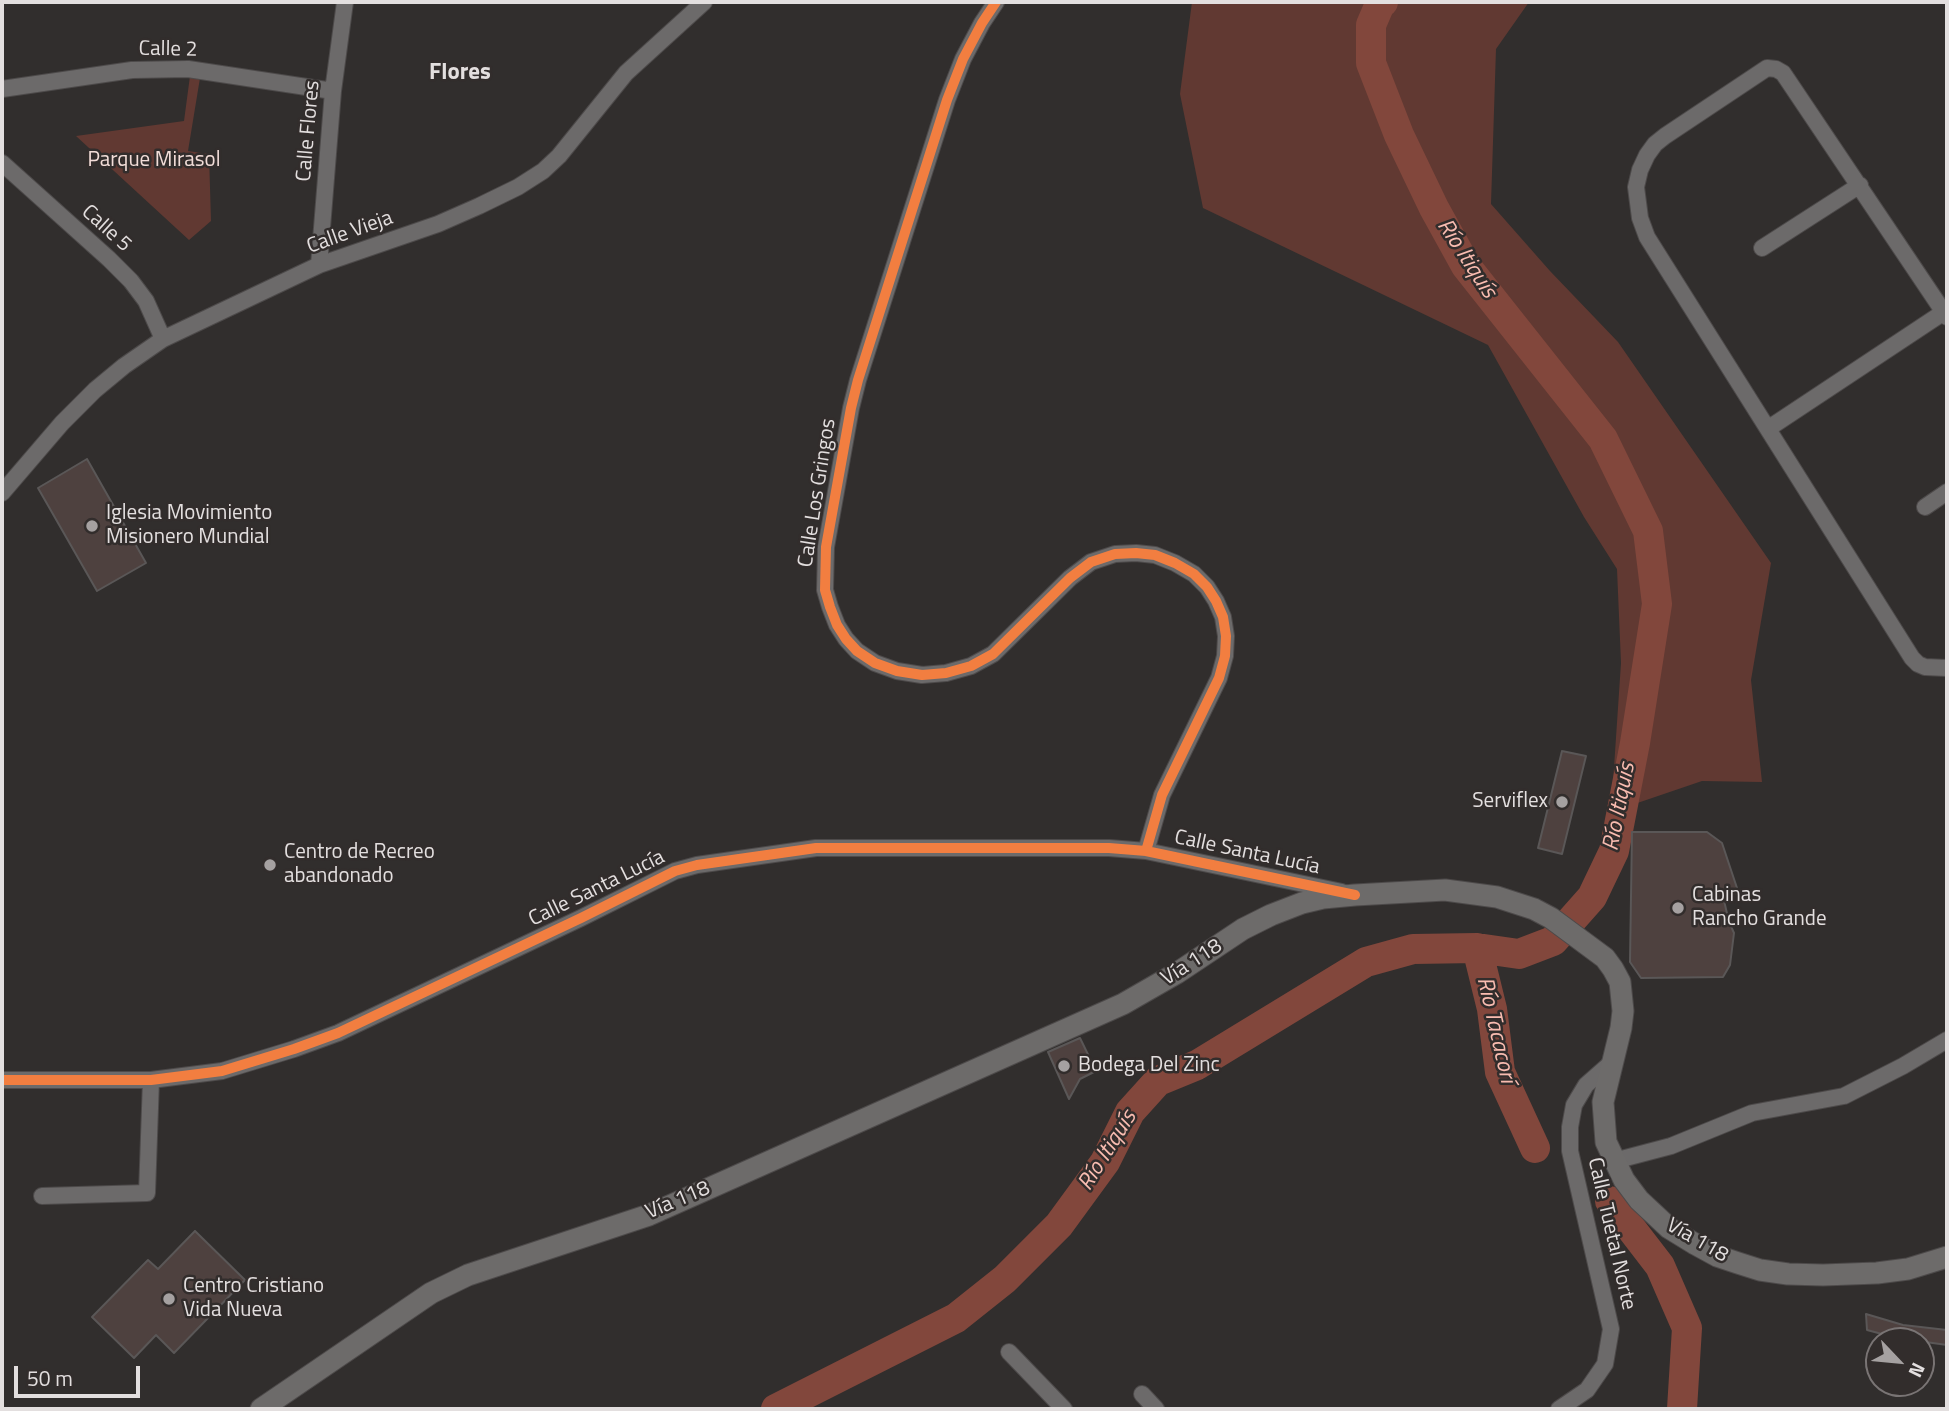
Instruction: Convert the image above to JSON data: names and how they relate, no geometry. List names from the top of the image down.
{
  "streets": {
    "main road": ["Vía 118"],
    "street": [
      "Calle 2",
      "Calle Flores",
      "Calle 5",
      "Calle Vieja",
      "Calle Los Gringos",
      "Calle Santa Lucía",
      "Calle Tuetal Norte"
    ]
  },
  "crossings": [
    ["Calle 2", "Calle Flores"],
    ["Calle Flores", "Calle Vieja"],
    ["Calle 5", "Calle Vieja"],
    ["Calle Los Gringos", "Calle Santa Lucía"],
    ["Calle Santa Lucía", "Vía 118"],
    ["Vía 118", "Calle Tuetal Norte"]
  ],
  "districts": ["Flores"],
  "water": ["Río Itiquís", "Río Tacacorí"],
  "parks": ["Parque Mirasol"],
  "places": [
    "Iglesia Movimiento Misionero Mundial",
    "Serviflex",
    "Centro de Recreo abandonado",
    "Cabinas Rancho Grande",
    "Bodega Del Zinc",
    "Centro Cristiano Vida Nueva"
  ],
  "scale_bar": "50 m",
  "north": "bottom right"
}
